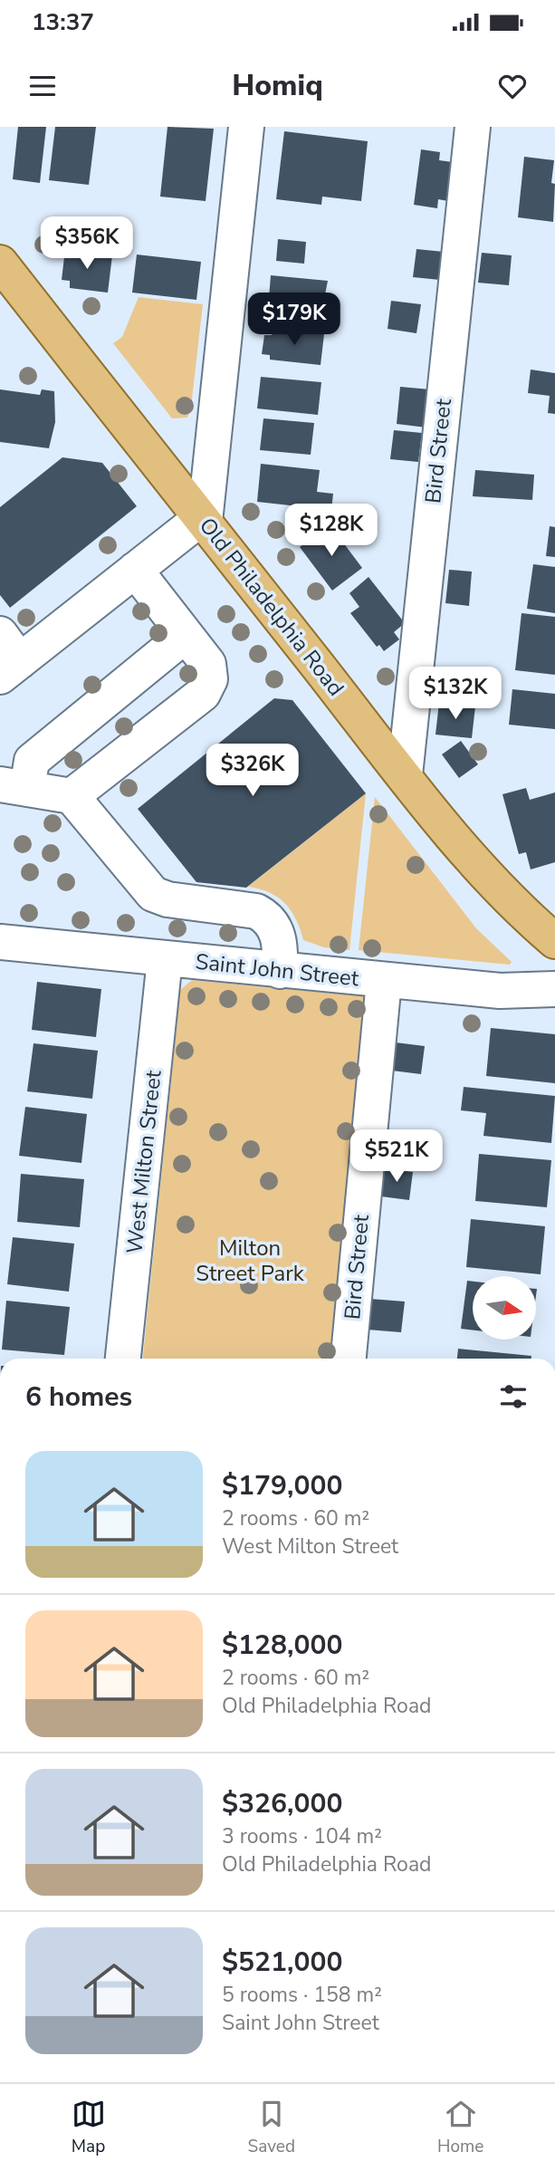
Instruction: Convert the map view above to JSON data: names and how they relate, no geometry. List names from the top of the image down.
{
  "streets": {
    "main road": ["Old Philadelphia Road"],
    "street": ["Bird Street", "Saint John Street", "West Milton Street"]
  },
  "crossings": [
    ["Bird Street", "Old Philadelphia Road"],
    ["Bird Street", "Saint John Street"],
    ["Saint John Street", "West Milton Street"]
  ],
  "parks": ["Milton Street Park"],
  "north": "right",
  "page": {
    "status": "13:37",
    "header": "Homiq",
    "price": [
      "$356K",
      "$179K",
      "$128K",
      "$132K",
      "$326K",
      "$521K"
    ],
    "heading": "6 homes",
    "list": [
      {
        "name": "$179,000",
        "note": "2 rooms · 60 m² · West Milton Street"
      },
      {
        "name": "$128,000",
        "note": "2 rooms · 60 m² · Old Philadelphia Road"
      },
      {
        "name": "$326,000",
        "note": "3 rooms · 104 m² · Old Philadelphia Road"
      },
      {
        "name": "$521,000",
        "note": "5 rooms · 158 m² · Saint John Street"
      }
    ],
    "tabs": ["Map", "Saved", "Home"]
  }
}
